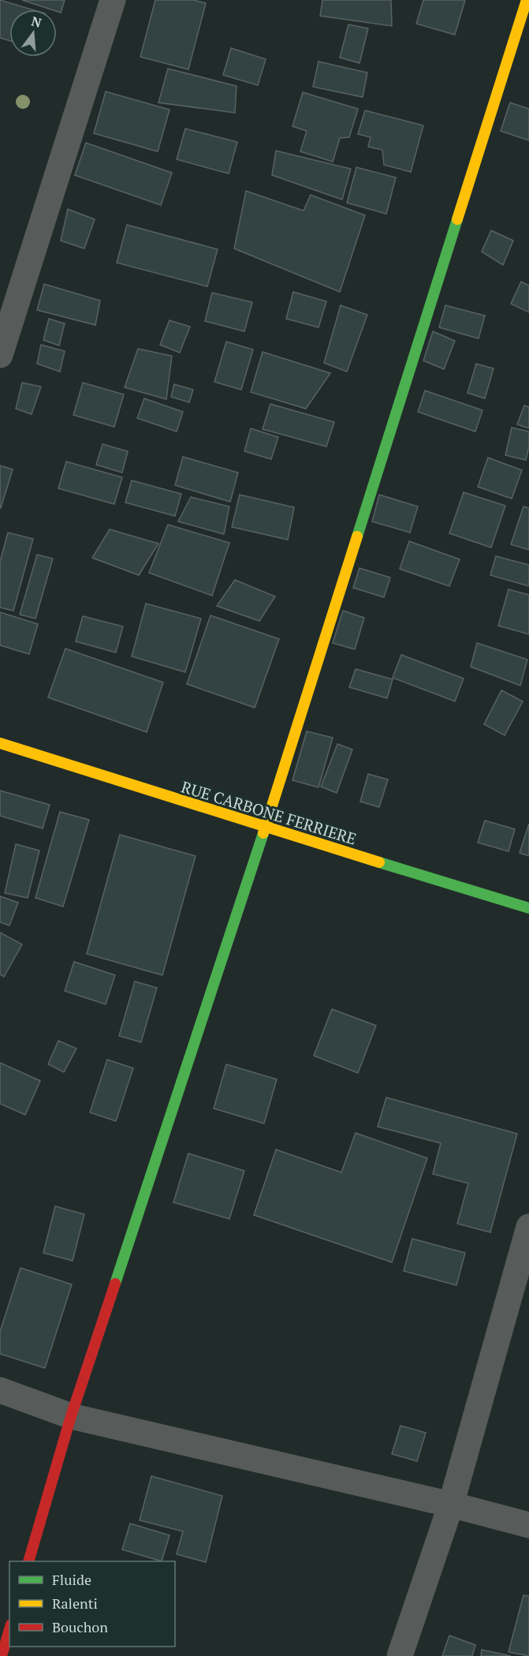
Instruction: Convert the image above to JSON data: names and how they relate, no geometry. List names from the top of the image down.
{
  "streets": {
    "street": ["RUE CARBONE FERRIERE"]
  },
  "legend": ["Fluide", "Ralenti", "Bouchon"],
  "north": "top"
}
